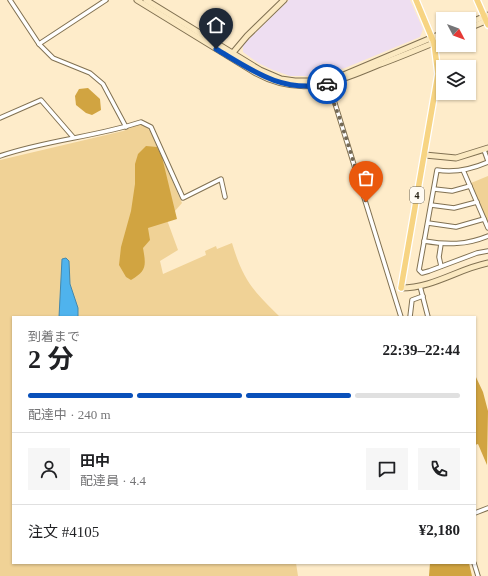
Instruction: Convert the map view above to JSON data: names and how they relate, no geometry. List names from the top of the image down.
{
  "streets": {
    "main road": ["4"]
  },
  "north": "bottom right",
  "page": {
    "heading": ["2 分", "到着まで", "22:39–22:44"],
    "panel": [
      "田中",
      "配達員 · 4.4",
      "注文 #4105",
      "¥2,180"
    ],
    "bar": "配達中 · 240 m"
  }
}
